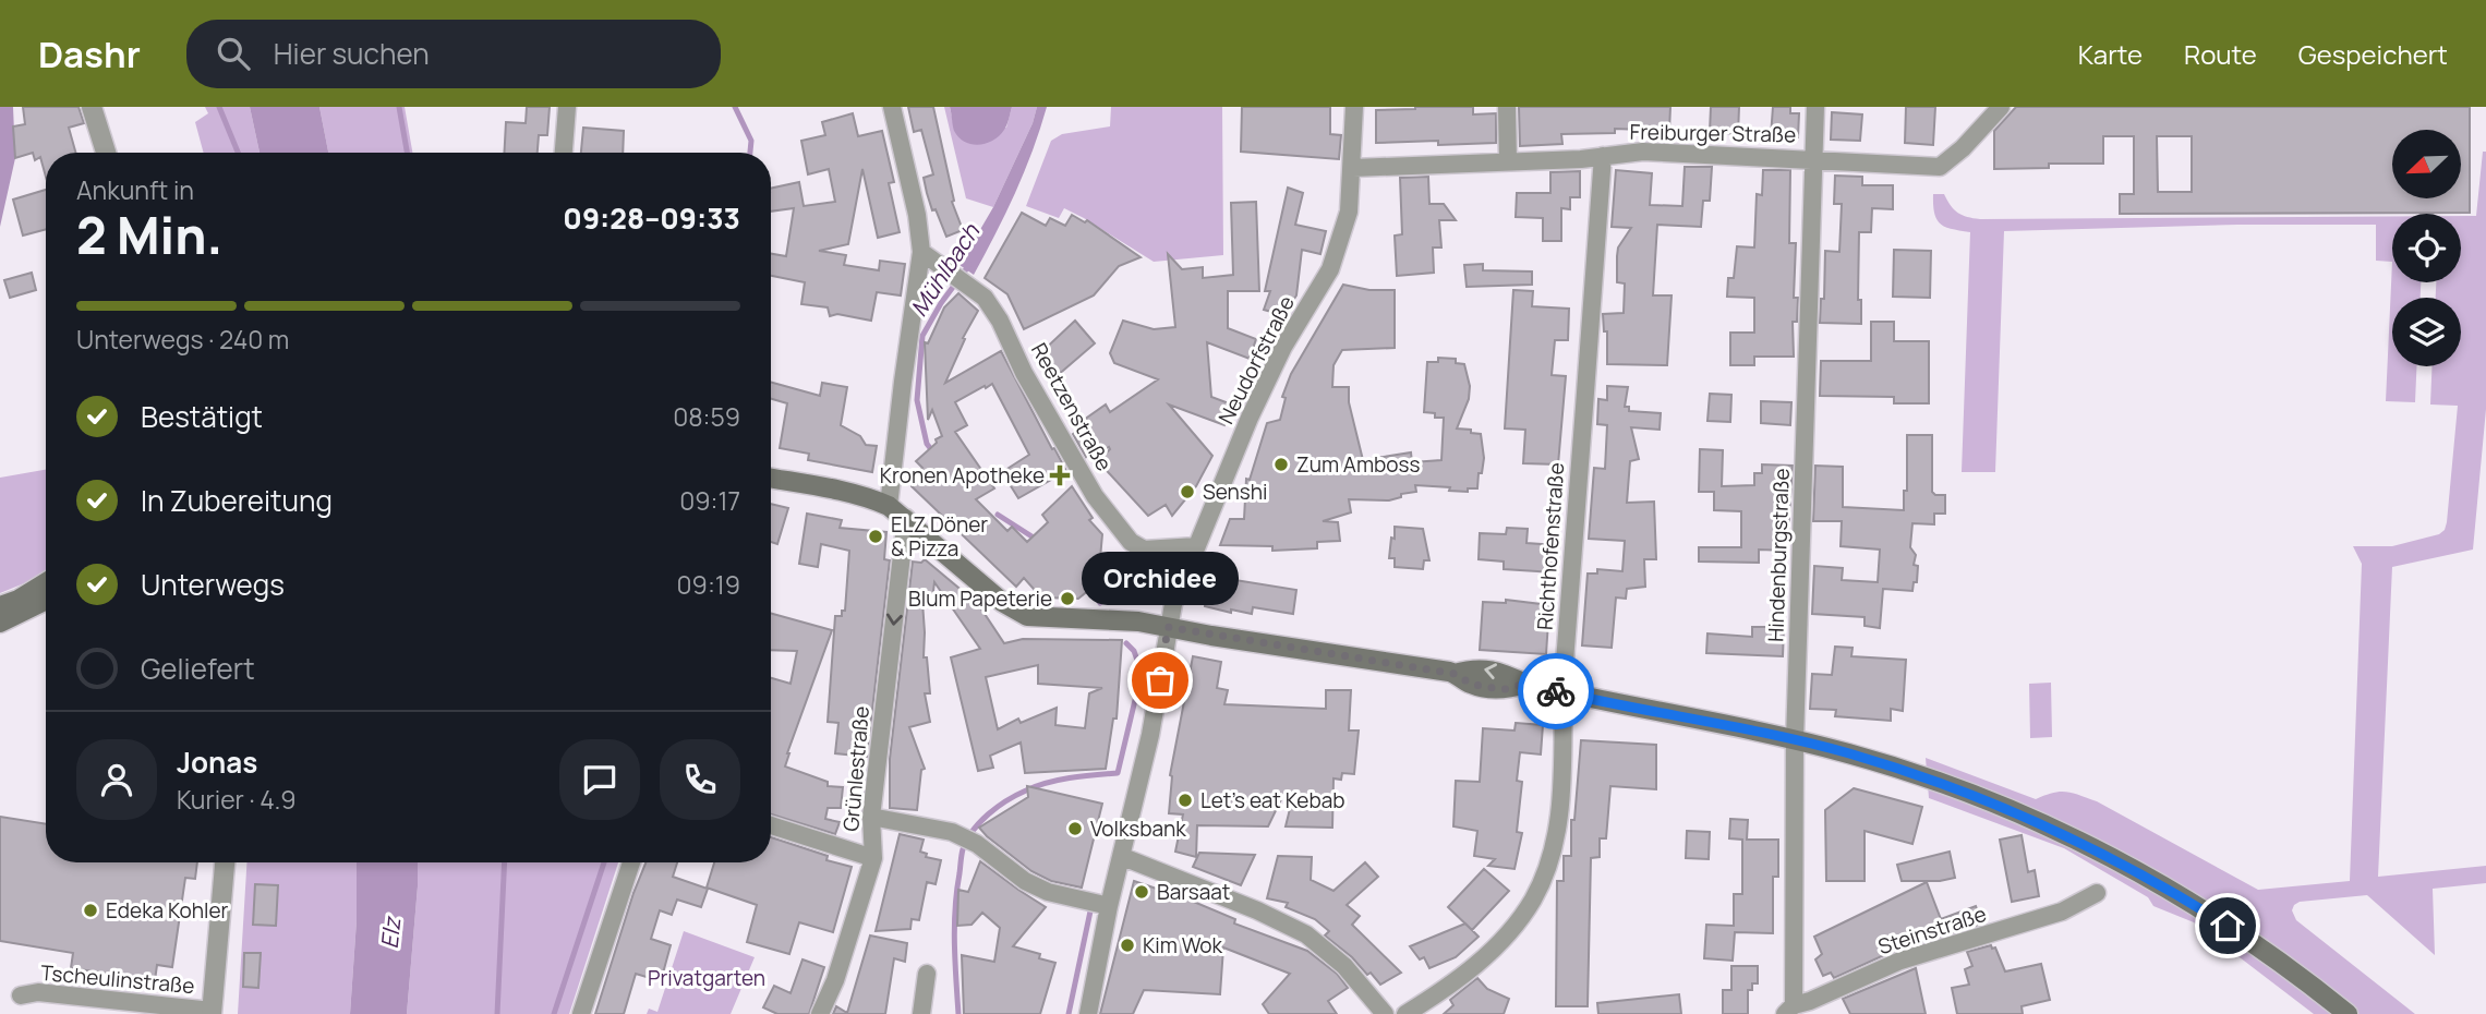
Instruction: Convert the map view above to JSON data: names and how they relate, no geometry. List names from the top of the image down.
{
  "streets": {
    "street": [
      "Freiburger Straße",
      "Neudorfstraße",
      "Reetzenstraße",
      "Richthofenstraße",
      "Hindenburgstraße",
      "Grünlestraße",
      "Steinstraße",
      "Tscheulinstraße"
    ]
  },
  "crossings": [
    ["Freiburger Straße", "Neudorfstraße"],
    ["Freiburger Straße", "Richthofenstraße"],
    ["Freiburger Straße", "Hindenburgstraße"],
    ["Neudorfstraße", "Reetzenstraße"],
    ["Hindenburgstraße", "Steinstraße"]
  ],
  "one_way": ["Grünlestraße"],
  "water": ["Mühlbach", "Elz"],
  "parks": ["Privatgarten"],
  "places": {
    "other": [
      "Zum Amboss",
      "Senshi",
      "ELZ Döner & Pizza",
      "Blum Papeterie",
      "Orchidee",
      "Let's eat Kebab",
      "Volksbank",
      "Barsaat",
      "Edeka Kohler",
      "Kim Wok"
    ],
    "health": ["Kronen Apotheke"]
  },
  "north": "bottom left",
  "page": {
    "header": "Dashr",
    "search": "Hier suchen",
    "nav": ["Karte", "Route", "Gespeichert"],
    "heading": ["2 Min.", "Ankunft in", "09:28–09:33"],
    "panel": ["Jonas", "Kurier · 4.9"],
    "bar": "Unterwegs · 240 m",
    "list": [
      ["Bestätigt", "08:59"],
      ["In Zubereitung", "09:17"],
      ["Unterwegs", "09:19"],
      "Geliefert"
    ],
    "bubble": "Orchidee"
  }
}
